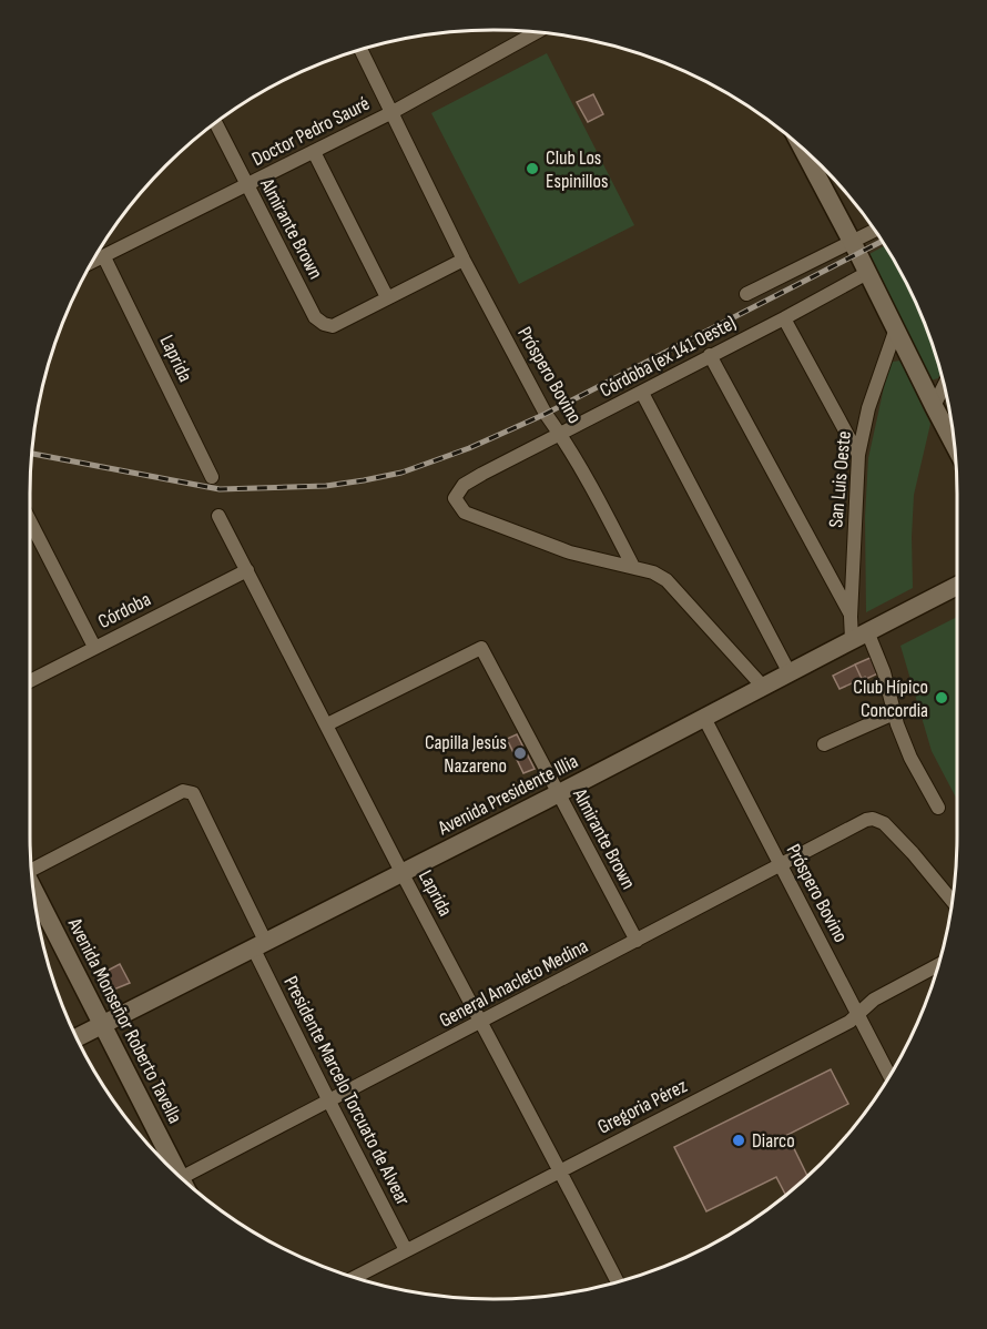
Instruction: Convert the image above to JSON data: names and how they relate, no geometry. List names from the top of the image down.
{
  "streets": {
    "main road": ["Avenida Presidente Illia", "Avenida Monseñor Roberto Tavella"],
    "street": [
      "Doctor Pedro Sauré",
      "Almirante Brown",
      "Córdoba (ex 141 Oeste)",
      "Laprida",
      "Próspero Bovino",
      "San Luis Oeste",
      "Córdoba",
      "General Anacleto Medina",
      "Presidente Marcelo Torcuato de Alvear",
      "Gregoria Pérez"
    ]
  },
  "crossings": [
    ["Doctor Pedro Sauré", "Almirante Brown"],
    ["Doctor Pedro Sauré", "Laprida"],
    ["Doctor Pedro Sauré", "Próspero Bovino"],
    ["Almirante Brown", "Laprida"],
    ["Almirante Brown", "Avenida Presidente Illia"],
    ["Almirante Brown", "General Anacleto Medina"],
    ["Córdoba (ex 141 Oeste)", "Próspero Bovino"],
    ["Laprida", "Córdoba"],
    ["Laprida", "Avenida Presidente Illia"],
    ["Laprida", "General Anacleto Medina"],
    ["Laprida", "Gregoria Pérez"],
    ["Próspero Bovino", "Avenida Presidente Illia"],
    ["Próspero Bovino", "General Anacleto Medina"],
    ["Próspero Bovino", "Gregoria Pérez"],
    ["San Luis Oeste", "Avenida Presidente Illia"],
    ["Avenida Presidente Illia", "Avenida Monseñor Roberto Tavella"],
    ["Avenida Presidente Illia", "Presidente Marcelo Torcuato de Alvear"],
    ["General Anacleto Medina", "Presidente Marcelo Torcuato de Alvear"],
    ["Presidente Marcelo Torcuato de Alvear", "Gregoria Pérez"]
  ],
  "places": [
    "Club Los Espinillos",
    "Club Hípico Concordia",
    "Capilla Jesús Nazareno",
    "Diarco"
  ]
}
